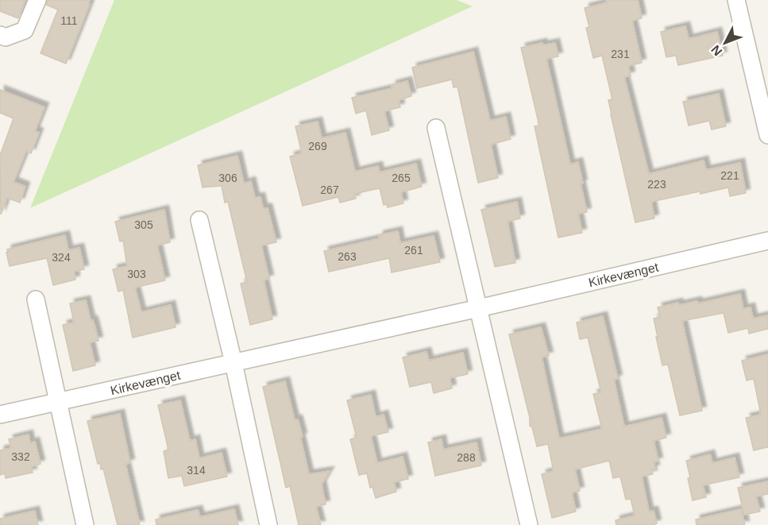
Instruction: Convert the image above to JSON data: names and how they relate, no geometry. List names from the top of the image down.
{
  "streets": {
    "street": ["Kirkevænget"]
  },
  "house_numbers": [
    "111",
    "231",
    "269",
    "221",
    "306",
    "265",
    "223",
    "267",
    "305",
    "261",
    "263",
    "324",
    "303",
    "332",
    "288",
    "314"
  ],
  "north": "bottom left"
}
